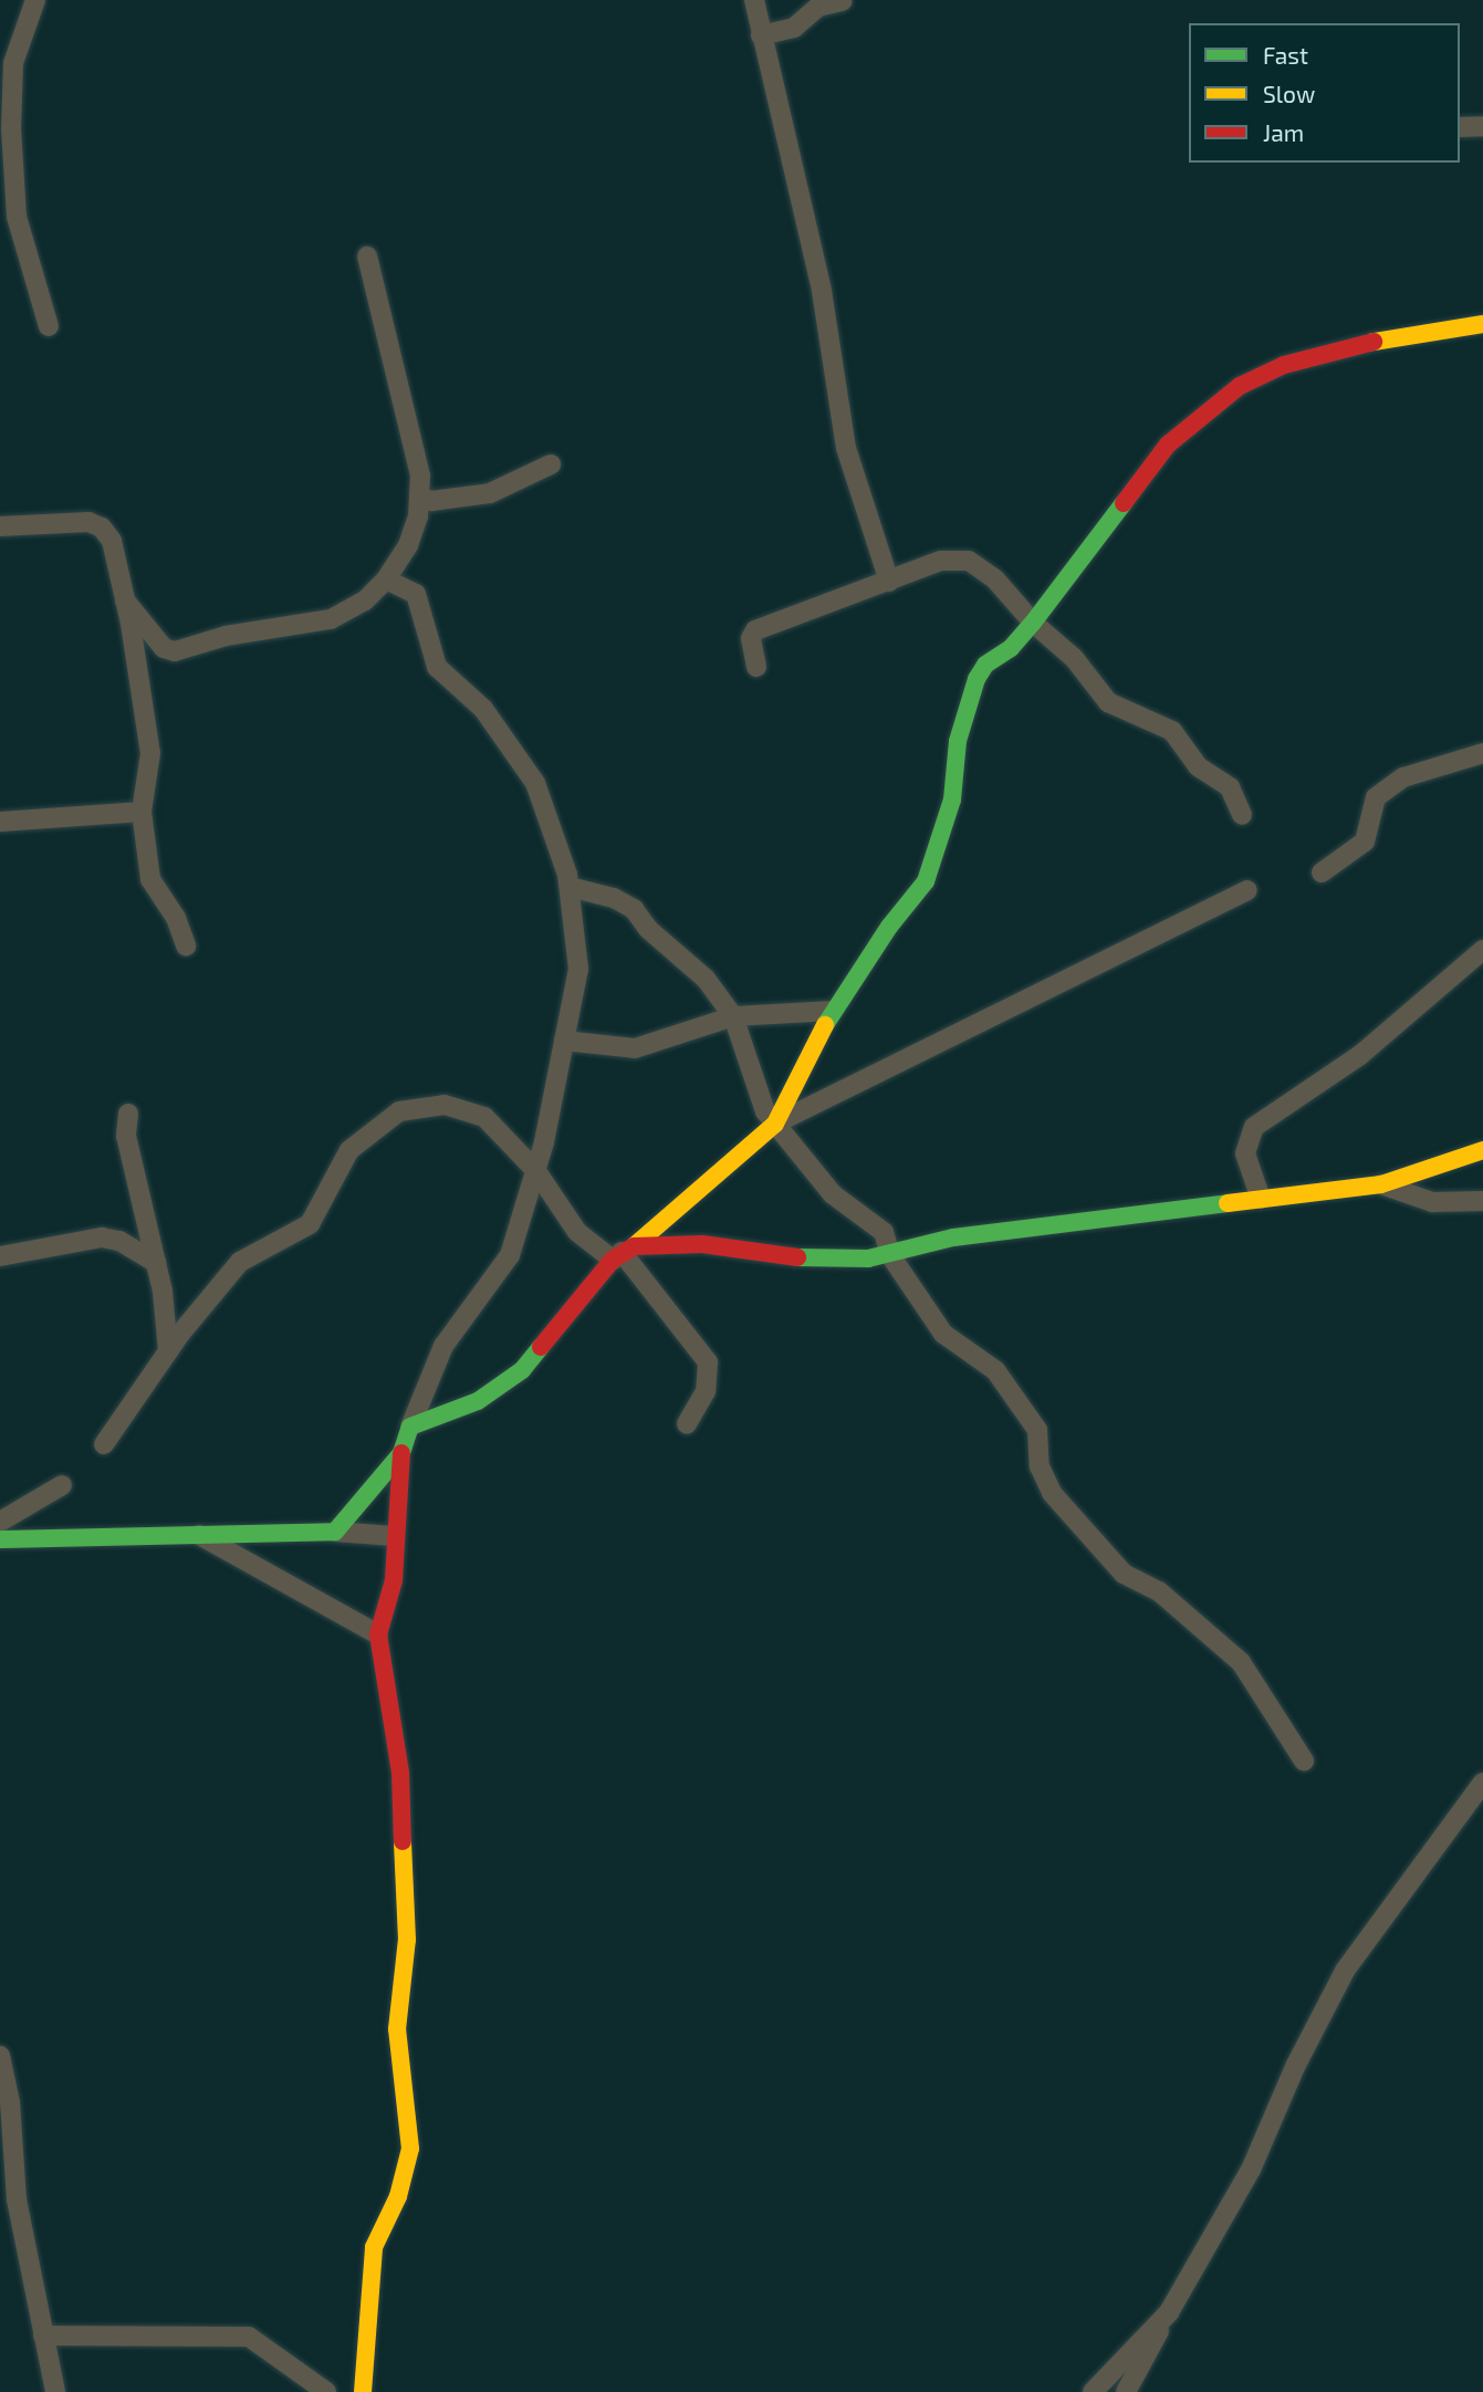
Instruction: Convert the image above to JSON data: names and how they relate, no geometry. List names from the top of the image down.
{
  "legend": ["Fast", "Slow", "Jam"]
}
